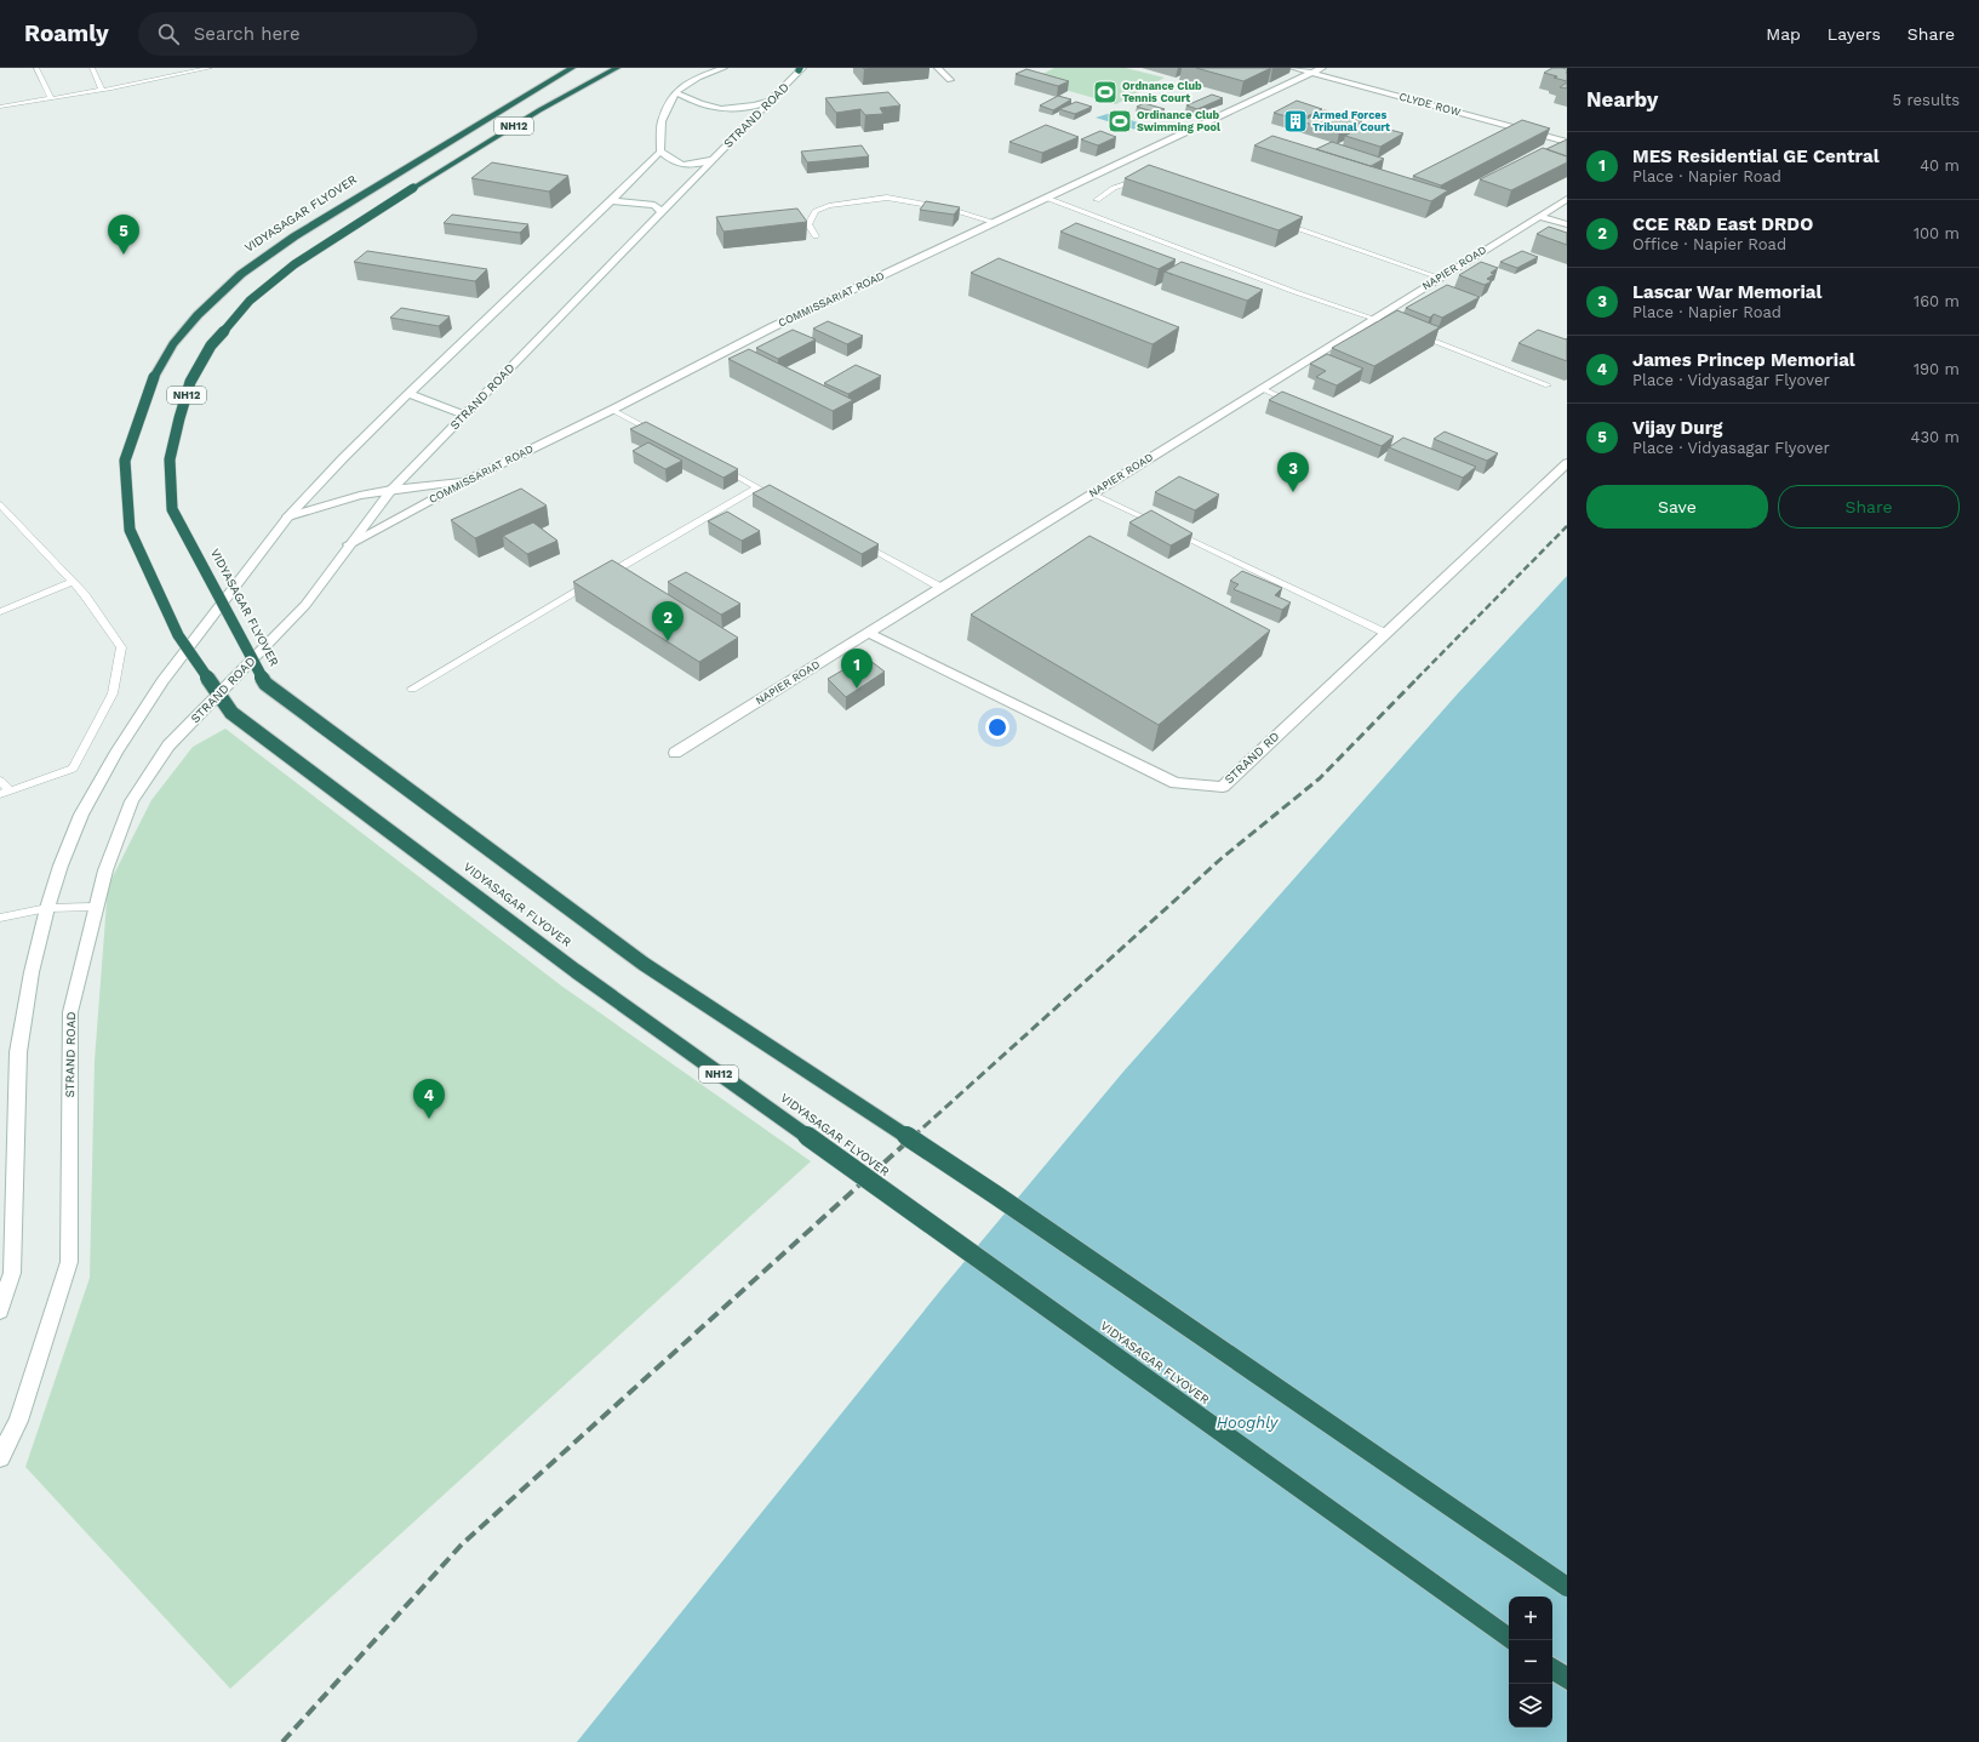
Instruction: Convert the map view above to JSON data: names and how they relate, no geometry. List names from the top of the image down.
{
  "streets": {
    "highway": ["NH12", "VIDYASAGAR FLYOVER"],
    "street": [
      "CLYDE ROW",
      "STRAND ROAD",
      "NAPIER ROAD",
      "COMMISSARIAT ROAD",
      "STRAND RD"
    ]
  },
  "crossings": [
    ["CLYDE ROW", "COMMISSARIAT ROAD"],
    ["STRAND ROAD", "COMMISSARIAT ROAD"],
    ["NAPIER ROAD", "STRAND RD"]
  ],
  "water": ["Hooghly"],
  "places": {
    "sports": ["Ordnance Club Tennis Court", "Ordinance Club Swimming Pool"],
    "building": ["Armed Forces Tribunal Court"]
  },
  "page": {
    "header": "Roamly",
    "search": "Search here",
    "nav": ["Map", "Layers", "Share"],
    "heading": ["Nearby", "5 results"],
    "list": [
      {
        "mark": "1",
        "name": "MES Residential GE Central",
        "note": "Place · Napier Road",
        "value": "40 m"
      },
      {
        "mark": "2",
        "name": "CCE R&D East DRDO",
        "note": "Office · Napier Road",
        "value": "100 m"
      },
      {
        "mark": "3",
        "name": "Lascar War Memorial",
        "note": "Place · Napier Road",
        "value": "160 m"
      },
      {
        "mark": "4",
        "name": "James Princep Memorial",
        "note": "Place · Vidyasagar Flyover",
        "value": "190 m"
      },
      {
        "mark": "5",
        "name": "Vijay Durg",
        "note": "Place · Vidyasagar Flyover",
        "value": "430 m"
      }
    ],
    "pins": [
      "5",
      "3",
      "2",
      "1",
      "4"
    ],
    "buttons": ["Save", "Share"],
    "map_buttons": ["+", "−"]
  }
}
